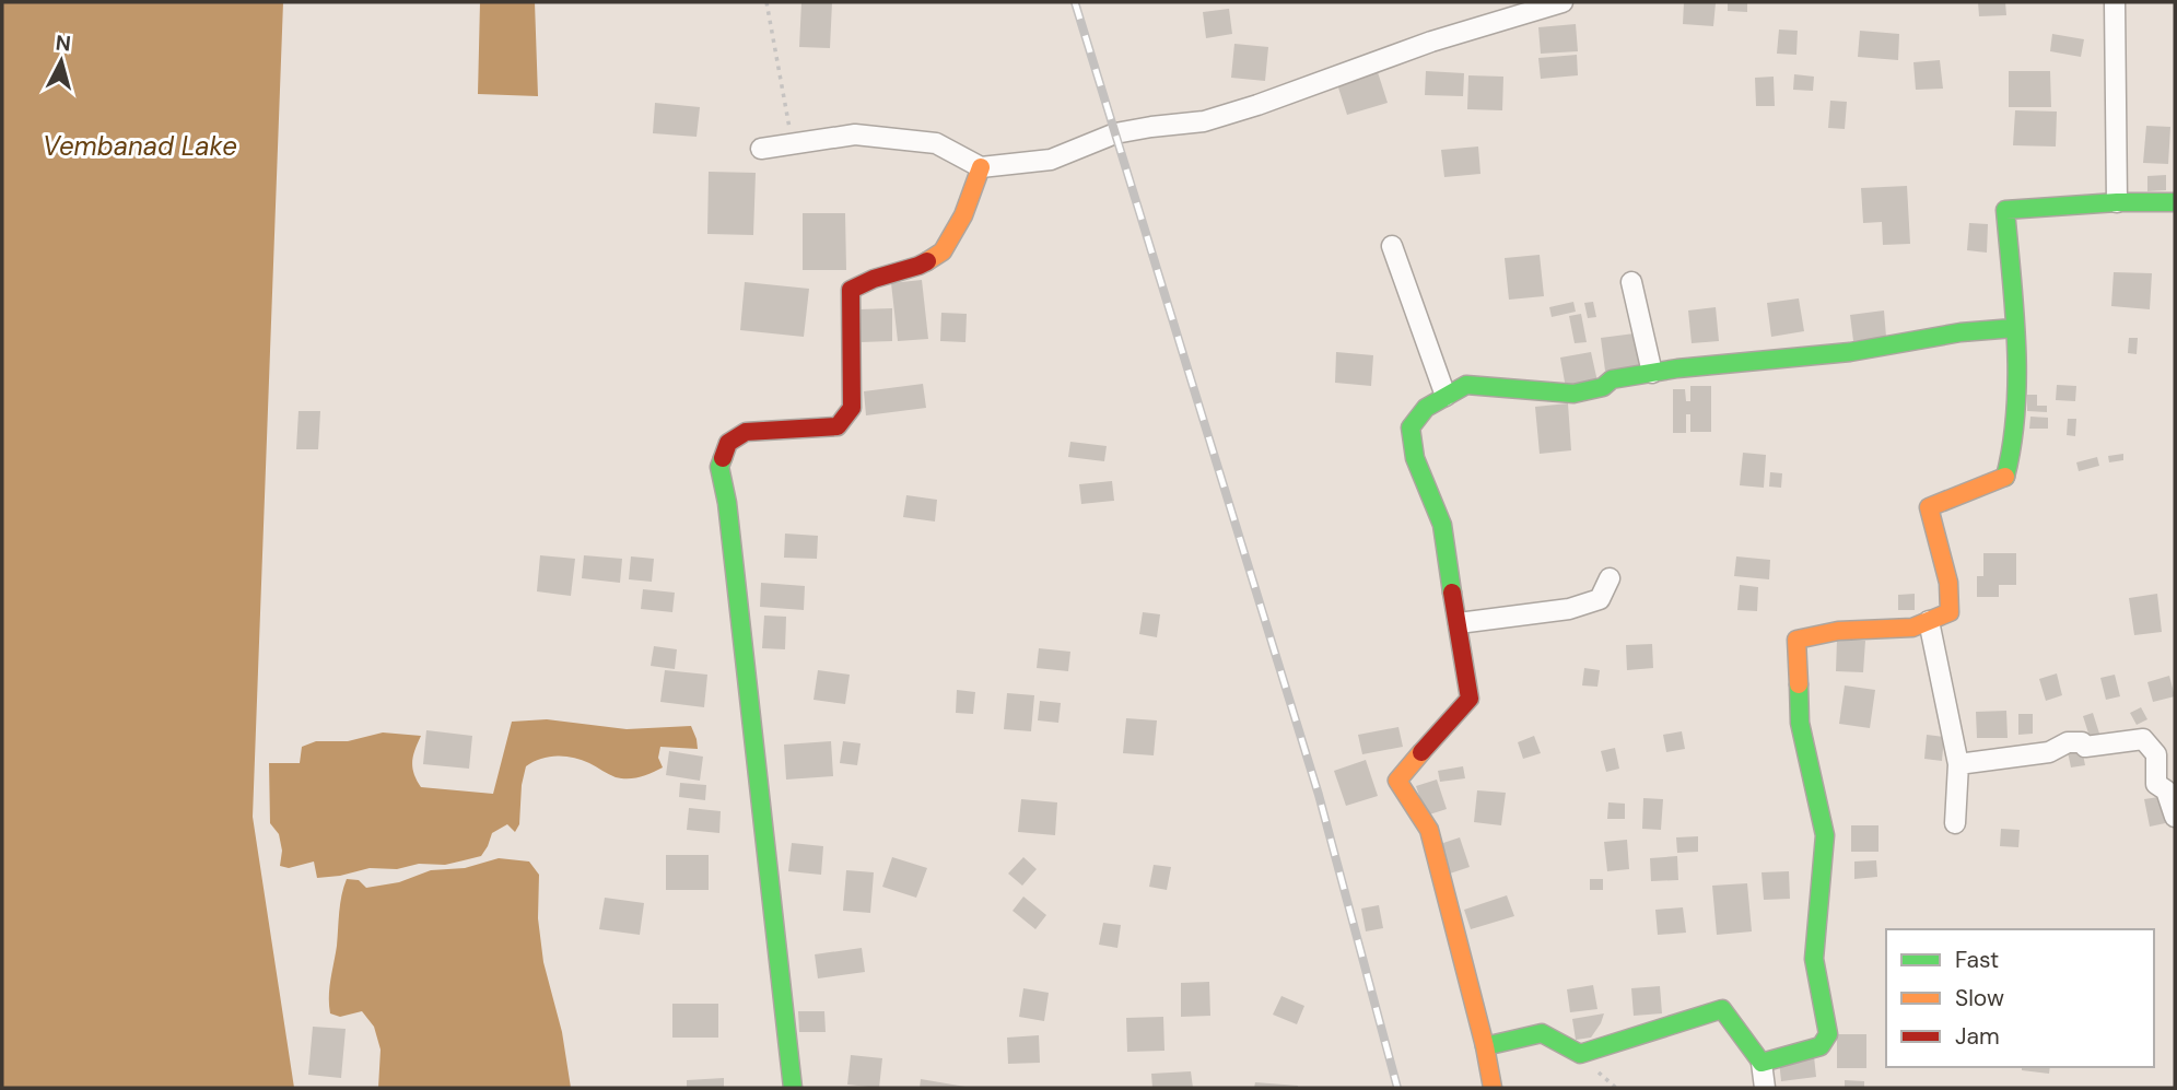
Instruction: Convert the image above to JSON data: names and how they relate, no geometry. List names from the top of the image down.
{
  "water": ["Vembanad Lake"],
  "legend": ["Fast", "Slow", "Jam"],
  "north": "top"
}
